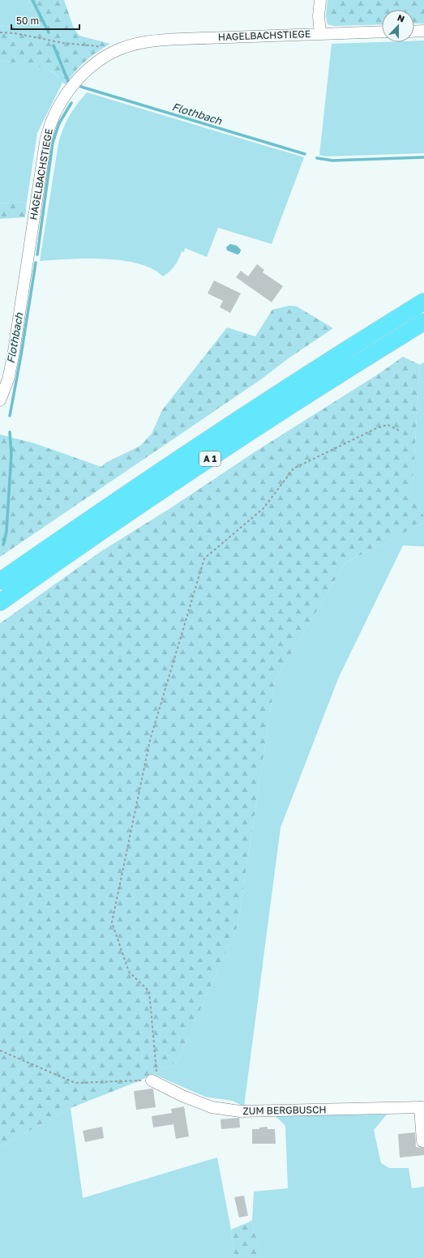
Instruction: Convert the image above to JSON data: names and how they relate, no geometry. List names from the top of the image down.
{
  "streets": {
    "highway": ["A 1"],
    "street": ["HAGELBACHSTIEGE", "ZUM BERGBUSCH"]
  },
  "water": ["Flothbach"],
  "scale_bar": "50 m",
  "north": "top"
}
